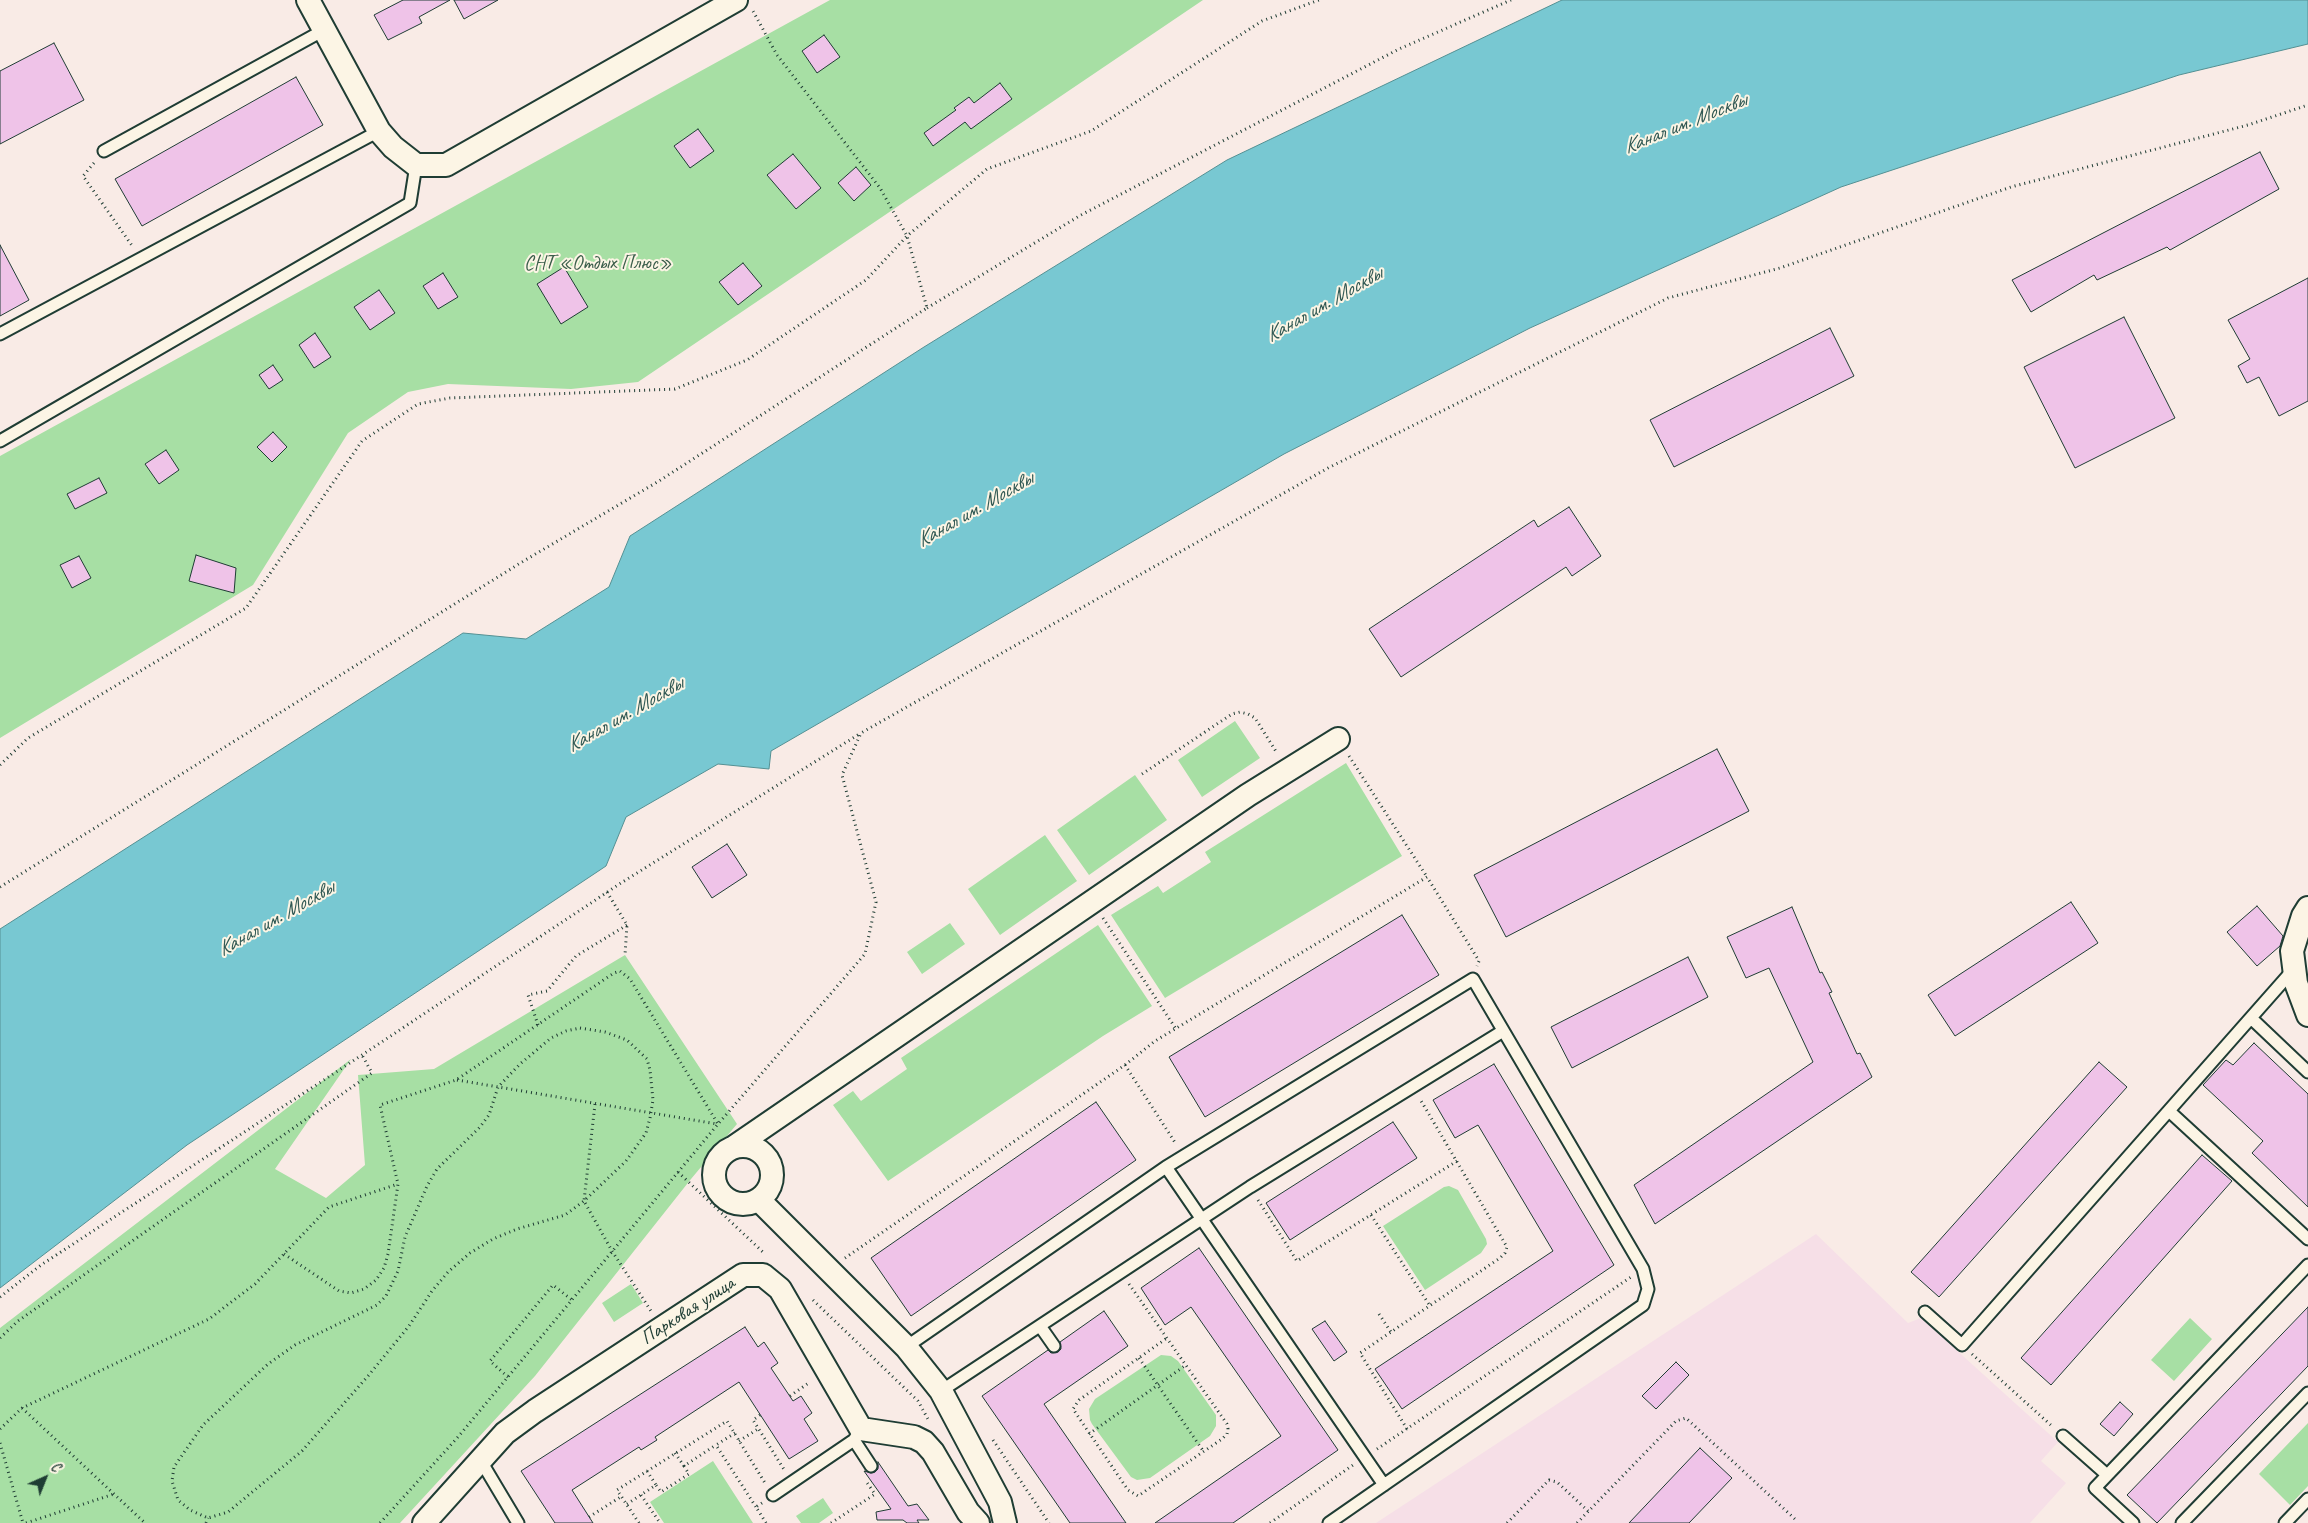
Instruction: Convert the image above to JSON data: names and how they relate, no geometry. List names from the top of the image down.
{
  "streets": {
    "street": ["Парковая улица"]
  },
  "water": ["Канал им. Москвы"],
  "parks": ["СНТ «Отдых Плюс»"],
  "north": "top right"
}
